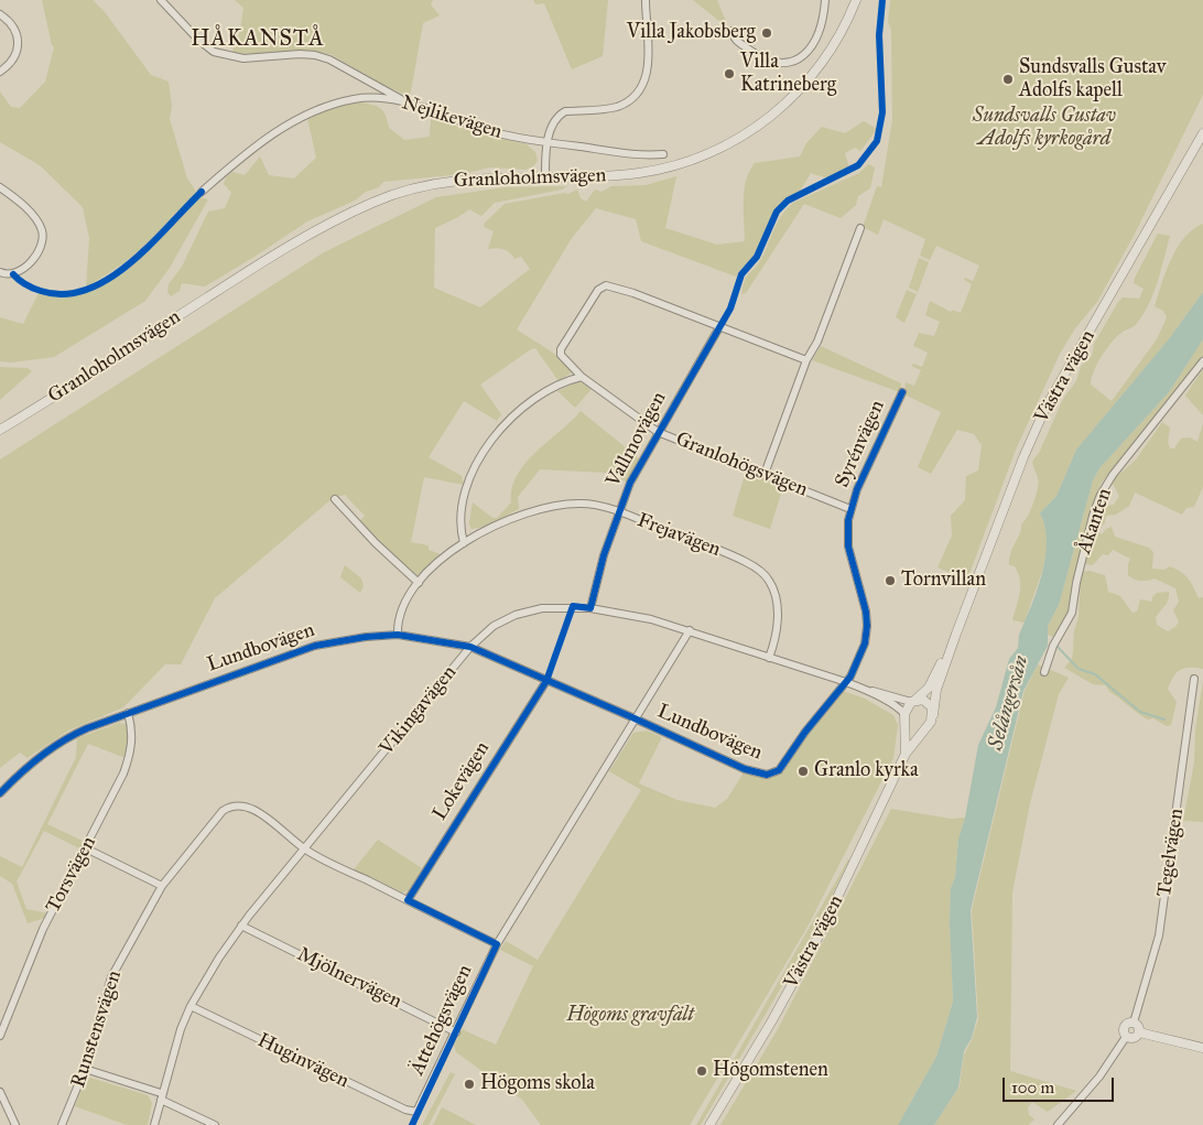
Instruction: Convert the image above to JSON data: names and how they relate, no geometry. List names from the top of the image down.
{
  "streets": {
    "street": [
      "Nejlikevägen",
      "Granloholmsvägen",
      "Västra vägen",
      "Vallmovägen",
      "Syrénvägen",
      "Granlohögsvägen",
      "Åkanten",
      "Frejavägen",
      "Lundbovägen",
      "Vikingavägen",
      "Lokevägen",
      "Tegelvägen",
      "Torsvägen",
      "Mjölnervägen",
      "Ättehögsvägen",
      "Runstensvägen",
      "Huginvägen"
    ]
  },
  "crossings": [
    ["Västra vägen", "Vikingavägen"],
    ["Vallmovägen", "Granlohögsvägen"],
    ["Vallmovägen", "Frejavägen"],
    ["Vallmovägen", "Vikingavägen"],
    ["Syrénvägen", "Granlohögsvägen"],
    ["Syrénvägen", "Lundbovägen"],
    ["Syrénvägen", "Vikingavägen"],
    ["Frejavägen", "Lundbovägen"],
    ["Frejavägen", "Vikingavägen"],
    ["Lundbovägen", "Vikingavägen"],
    ["Lundbovägen", "Lokevägen"],
    ["Lundbovägen", "Torsvägen"],
    ["Lundbovägen", "Ättehögsvägen"],
    ["Vikingavägen", "Mjölnervägen"],
    ["Vikingavägen", "Ättehögsvägen"],
    ["Vikingavägen", "Runstensvägen"],
    ["Vikingavägen", "Huginvägen"],
    ["Lokevägen", "Runstensvägen"],
    ["Mjölnervägen", "Ättehögsvägen"],
    ["Ättehögsvägen", "Runstensvägen"],
    ["Ättehögsvägen", "Huginvägen"]
  ],
  "districts": ["HÅKANSTÅ"],
  "water": ["Selångersån"],
  "parks": ["Sundsvalls Gustav Adolfs kyrkogård", "Högoms gravfält"],
  "places": [
    "Villa Jakobsberg",
    "Villa Katrineberg",
    "Sundsvalls Gustav Adolfs kapell",
    "Tornvillan",
    "Granlo kyrka",
    "Högomstenen",
    "Högoms skola"
  ],
  "scale_bar": "100 m"
}
